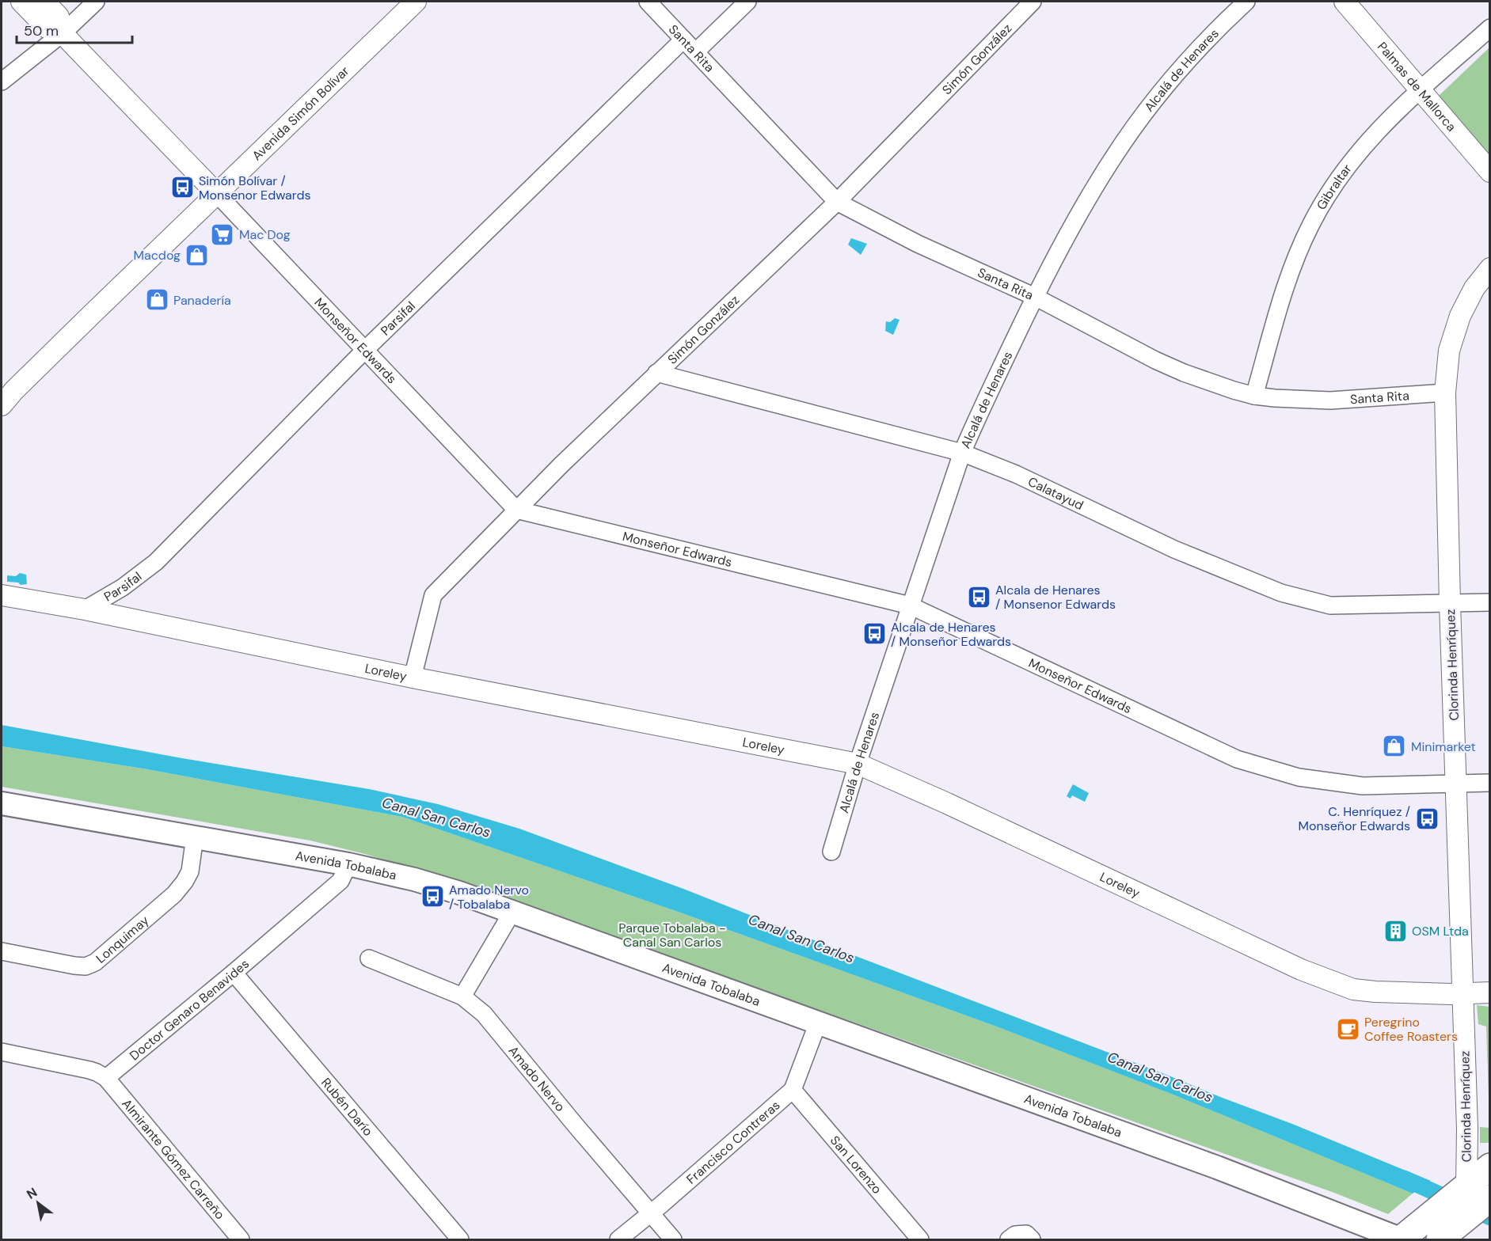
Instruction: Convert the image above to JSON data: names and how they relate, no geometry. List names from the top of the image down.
{
  "streets": {
    "main road": ["Avenida Tobalaba"],
    "street": [
      "Santa Rita",
      "Simón González",
      "Alcalá de Henares",
      "Palmas de Mallorca",
      "Avenida Simón Bolívar",
      "Gibraltar",
      "Parsifal",
      "Monseñor Edwards",
      "Calatayud",
      "Clorinda Henríquez",
      "Loreley",
      "Lonquimay",
      "Doctor Genaro Benavides",
      "Amado Nervo",
      "Rubén Darío",
      "Francisco Contreras",
      "Almirante Gómez Carreño",
      "San Lorenzo"
    ]
  },
  "crossings": [
    ["Santa Rita", "Simón González"],
    ["Santa Rita", "Alcalá de Henares"],
    ["Santa Rita", "Gibraltar"],
    ["Santa Rita", "Parsifal"],
    ["Santa Rita", "Clorinda Henríquez"],
    ["Simón González", "Monseñor Edwards"],
    ["Simón González", "Calatayud"],
    ["Simón González", "Loreley"],
    ["Alcalá de Henares", "Monseñor Edwards"],
    ["Alcalá de Henares", "Calatayud"],
    ["Alcalá de Henares", "Loreley"],
    ["Palmas de Mallorca", "Gibraltar"],
    ["Avenida Simón Bolívar", "Monseñor Edwards"],
    ["Parsifal", "Monseñor Edwards"],
    ["Parsifal", "Loreley"],
    ["Monseñor Edwards", "Clorinda Henríquez"],
    ["Calatayud", "Clorinda Henríquez"],
    ["Clorinda Henríquez", "Loreley"],
    ["Avenida Tobalaba", "Lonquimay"],
    ["Avenida Tobalaba", "Doctor Genaro Benavides"],
    ["Avenida Tobalaba", "Francisco Contreras"],
    ["Doctor Genaro Benavides", "Rubén Darío"],
    ["Doctor Genaro Benavides", "Almirante Gómez Carreño"],
    ["Amado Nervo", "Francisco Contreras"],
    ["Francisco Contreras", "San Lorenzo"]
  ],
  "water": ["Canal San Carlos"],
  "parks": ["Parque Tobalaba - Canal San Carlos"],
  "places": {
    "bus stop": [
      "Simón Bolívar / Monsenor Edwards",
      "Alcala de Henares / Monsenor Edwards",
      "Alcala de Henares / Monseñor Edwards",
      "C. Henríquez / Monseñor Edwards",
      "Amado Nervo / Tobalaba"
    ],
    "supermarket": ["Mac Dog"],
    "shop": ["Macdog", "Panadería", "Minimarket"],
    "building": ["OSM Ltda"],
    "cafe": ["Peregrino Coffee Roasters"]
  },
  "scale_bar": "50 m",
  "north": "top left"
}
